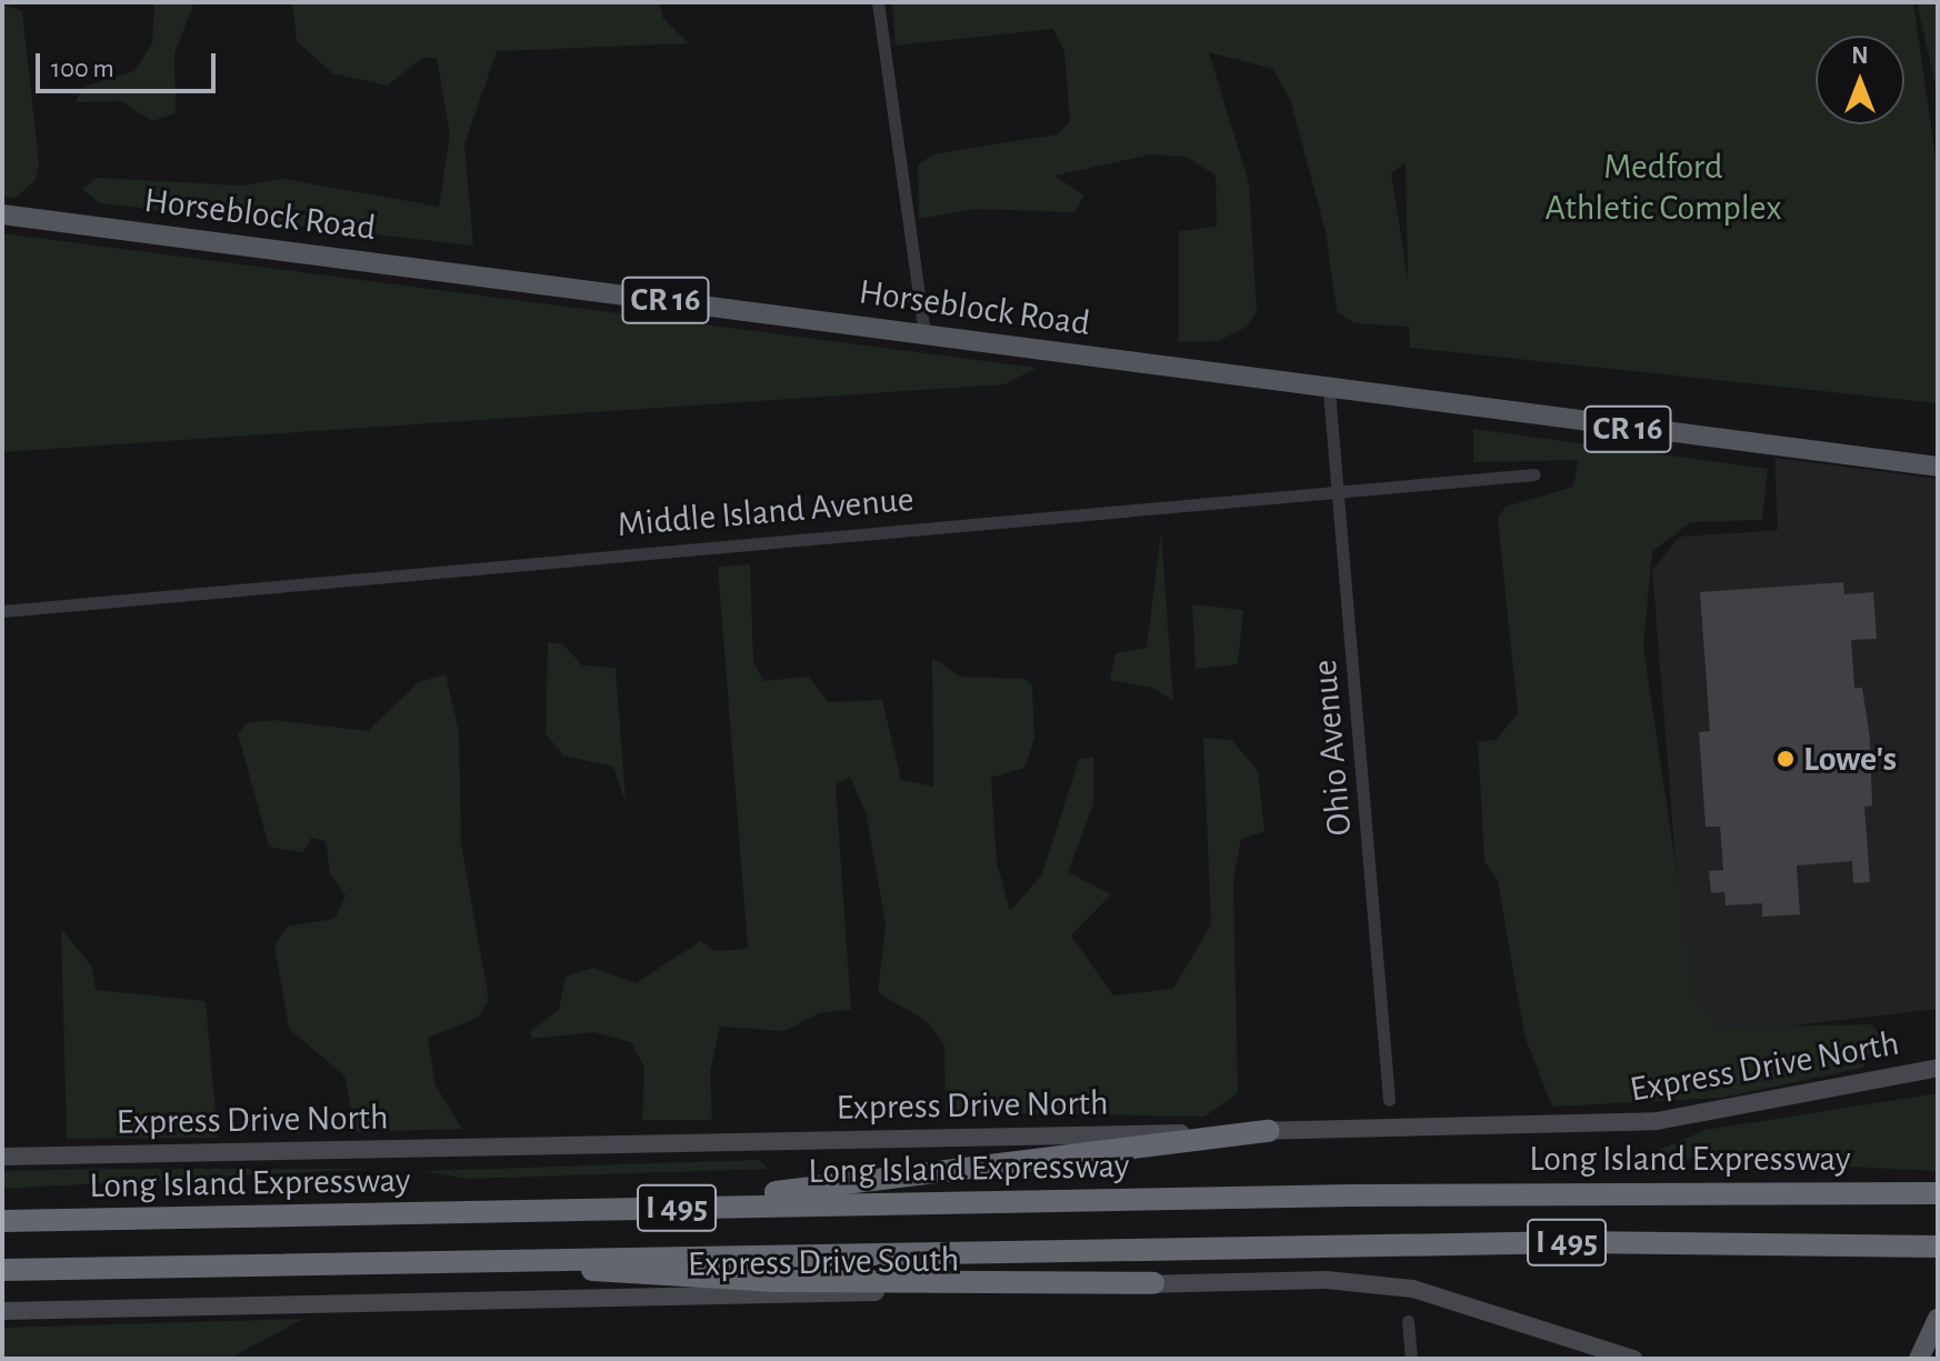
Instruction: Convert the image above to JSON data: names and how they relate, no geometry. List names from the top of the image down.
{
  "streets": {
    "highway": ["Long Island Expressway", "I 495"],
    "main road": [
      "Horseblock Road",
      "CR 16",
      "Express Drive North",
      "Express Drive South"
    ],
    "street": ["Middle Island Avenue", "Ohio Avenue"]
  },
  "crossings": [
    ["Horseblock Road", "Ohio Avenue"],
    ["Middle Island Avenue", "Ohio Avenue"]
  ],
  "parks": ["Medford Athletic Complex"],
  "places": ["Lowe's"],
  "scale_bar": "100 m",
  "north": "top"
}
